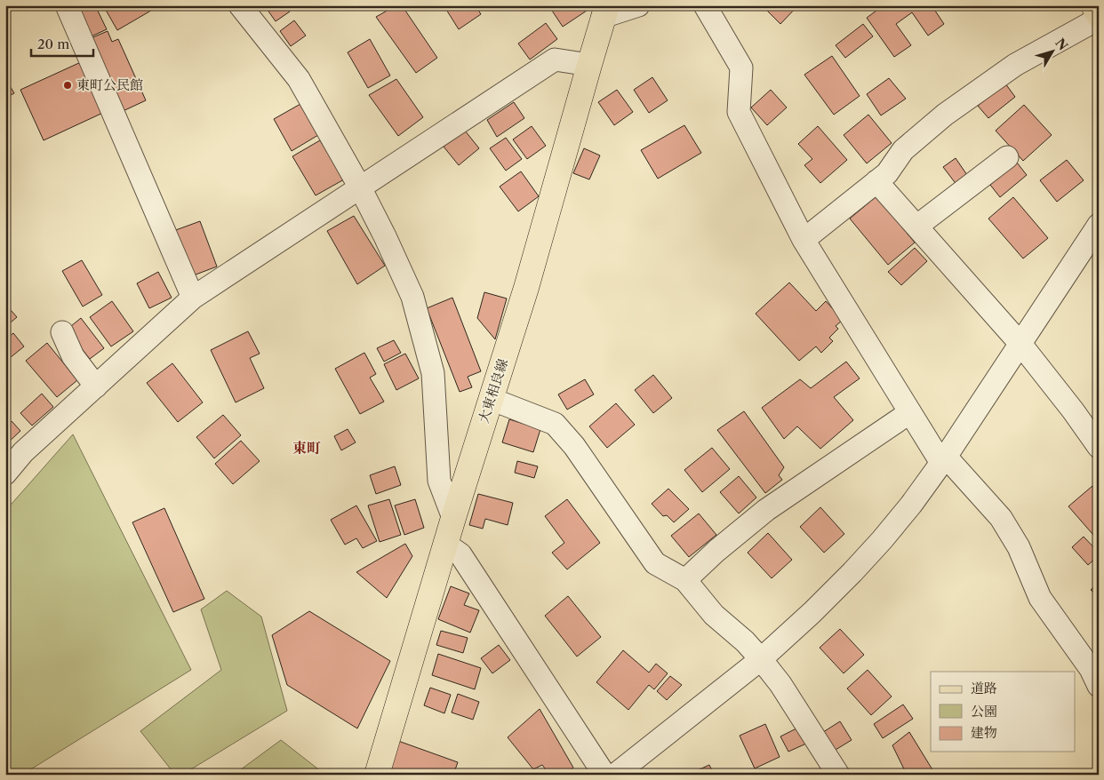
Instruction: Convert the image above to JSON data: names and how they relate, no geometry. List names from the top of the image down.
{
  "streets": {
    "main road": ["大東相良線"]
  },
  "districts": ["東町"],
  "places": ["東町公民館"],
  "legend": ["道路", "公園", "建物"],
  "scale_bar": "20 m",
  "north": "top right"
}
